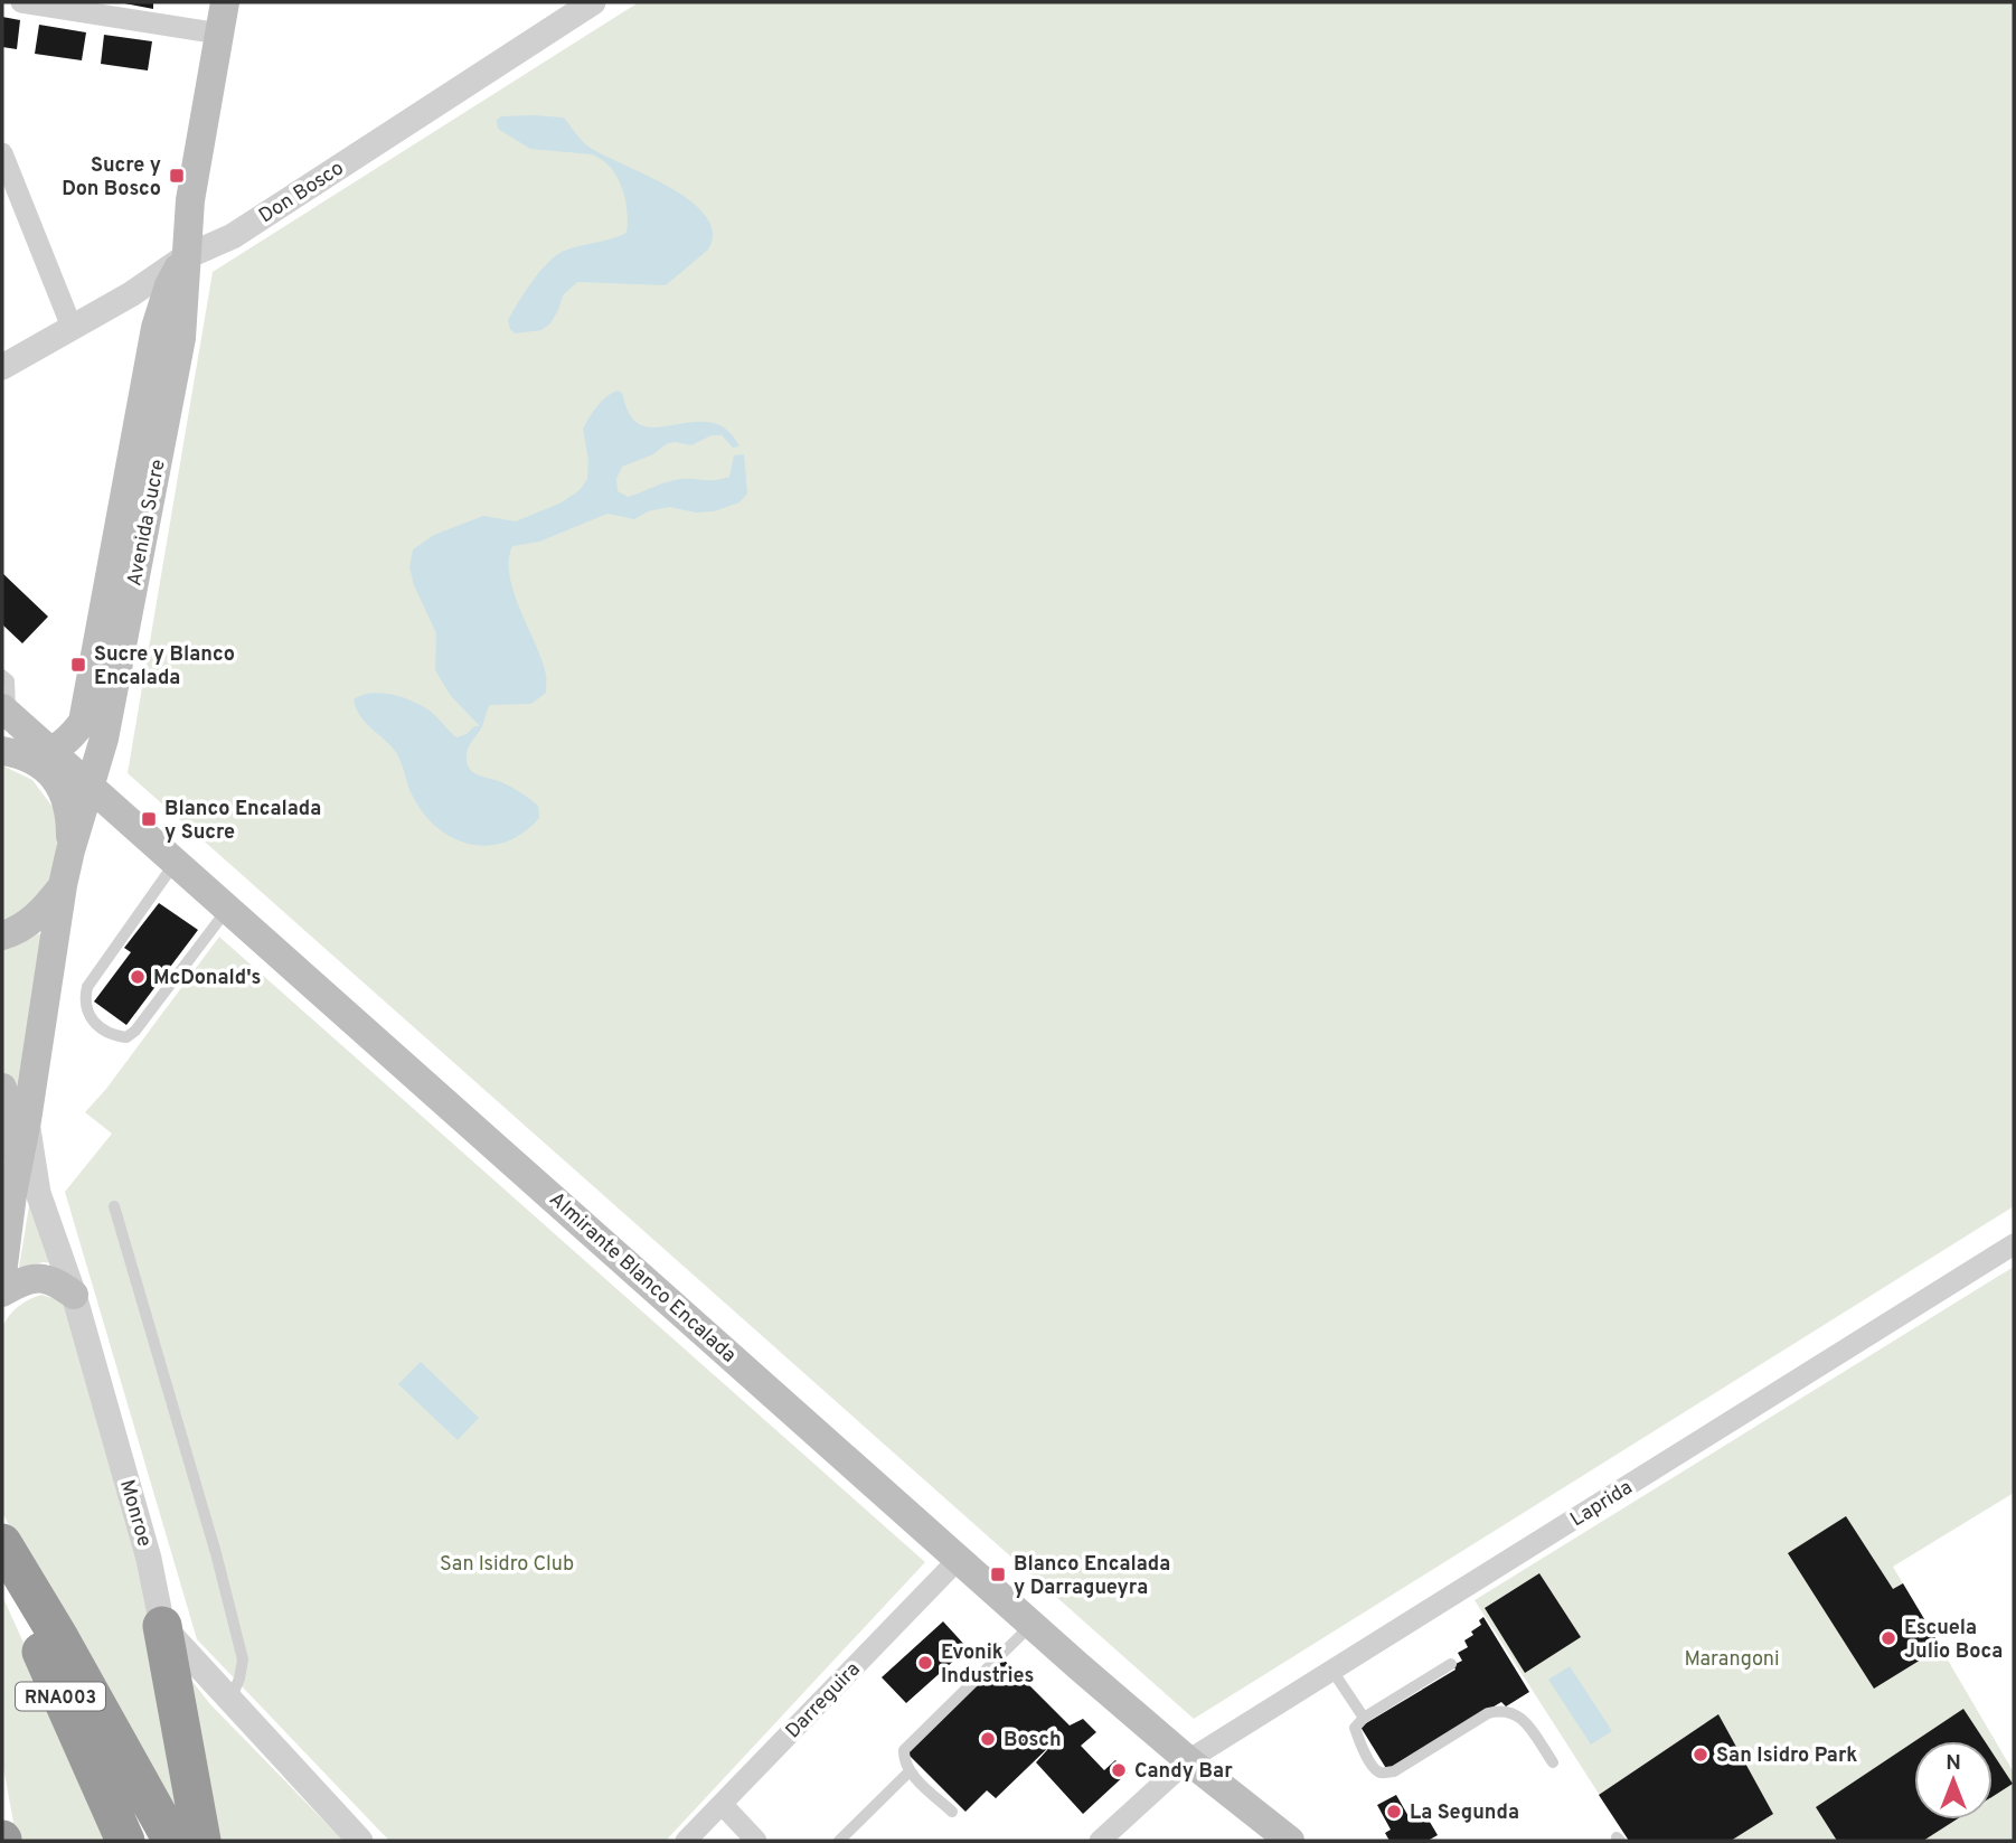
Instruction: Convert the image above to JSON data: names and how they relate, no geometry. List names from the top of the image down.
{
  "streets": {
    "highway": ["RNA003"],
    "main road": ["Avenida Sucre", "Almirante Blanco Encalada"],
    "street": [
      "Don Bosco",
      "Laprida",
      "Monroe",
      "Darreguira"
    ]
  },
  "crossings": [
    ["Don Bosco", "Avenida Sucre"],
    ["Avenida Sucre", "Almirante Blanco Encalada"],
    ["Almirante Blanco Encalada", "Laprida"],
    ["Almirante Blanco Encalada", "Darreguira"]
  ],
  "parks": ["San Isidro Club", "Marangoni"],
  "places": {
    "transit": [
      "Sucre y Don Bosco",
      "Sucre y Blanco Encalada",
      "Blanco Encalada y Sucre",
      "Blanco Encalada y Darragueyra"
    ],
    "other": [
      "McDonald's",
      "Escuela Julio Boca",
      "Evonik Industries",
      "Bosch",
      "San Isidro Park",
      "Candy Bar",
      "La Segunda"
    ]
  },
  "north": "top"
}
